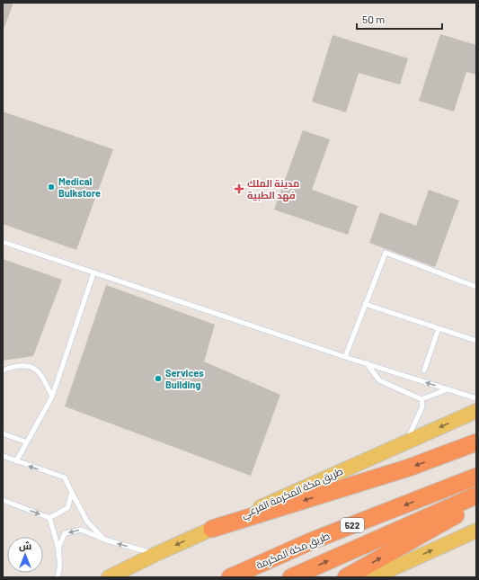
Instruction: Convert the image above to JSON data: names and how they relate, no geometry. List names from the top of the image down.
{
  "streets": {
    "highway": ["522", "طريق مكة المكرمة"],
    "main road": ["طريق مكة المكرمة الفرعي"]
  },
  "places": {
    "other": ["Medical Bulkstore", "Services Building"],
    "health": ["مدينة الملك فهد الطبية"]
  },
  "scale_bar": "50 m",
  "north": "top"
}
